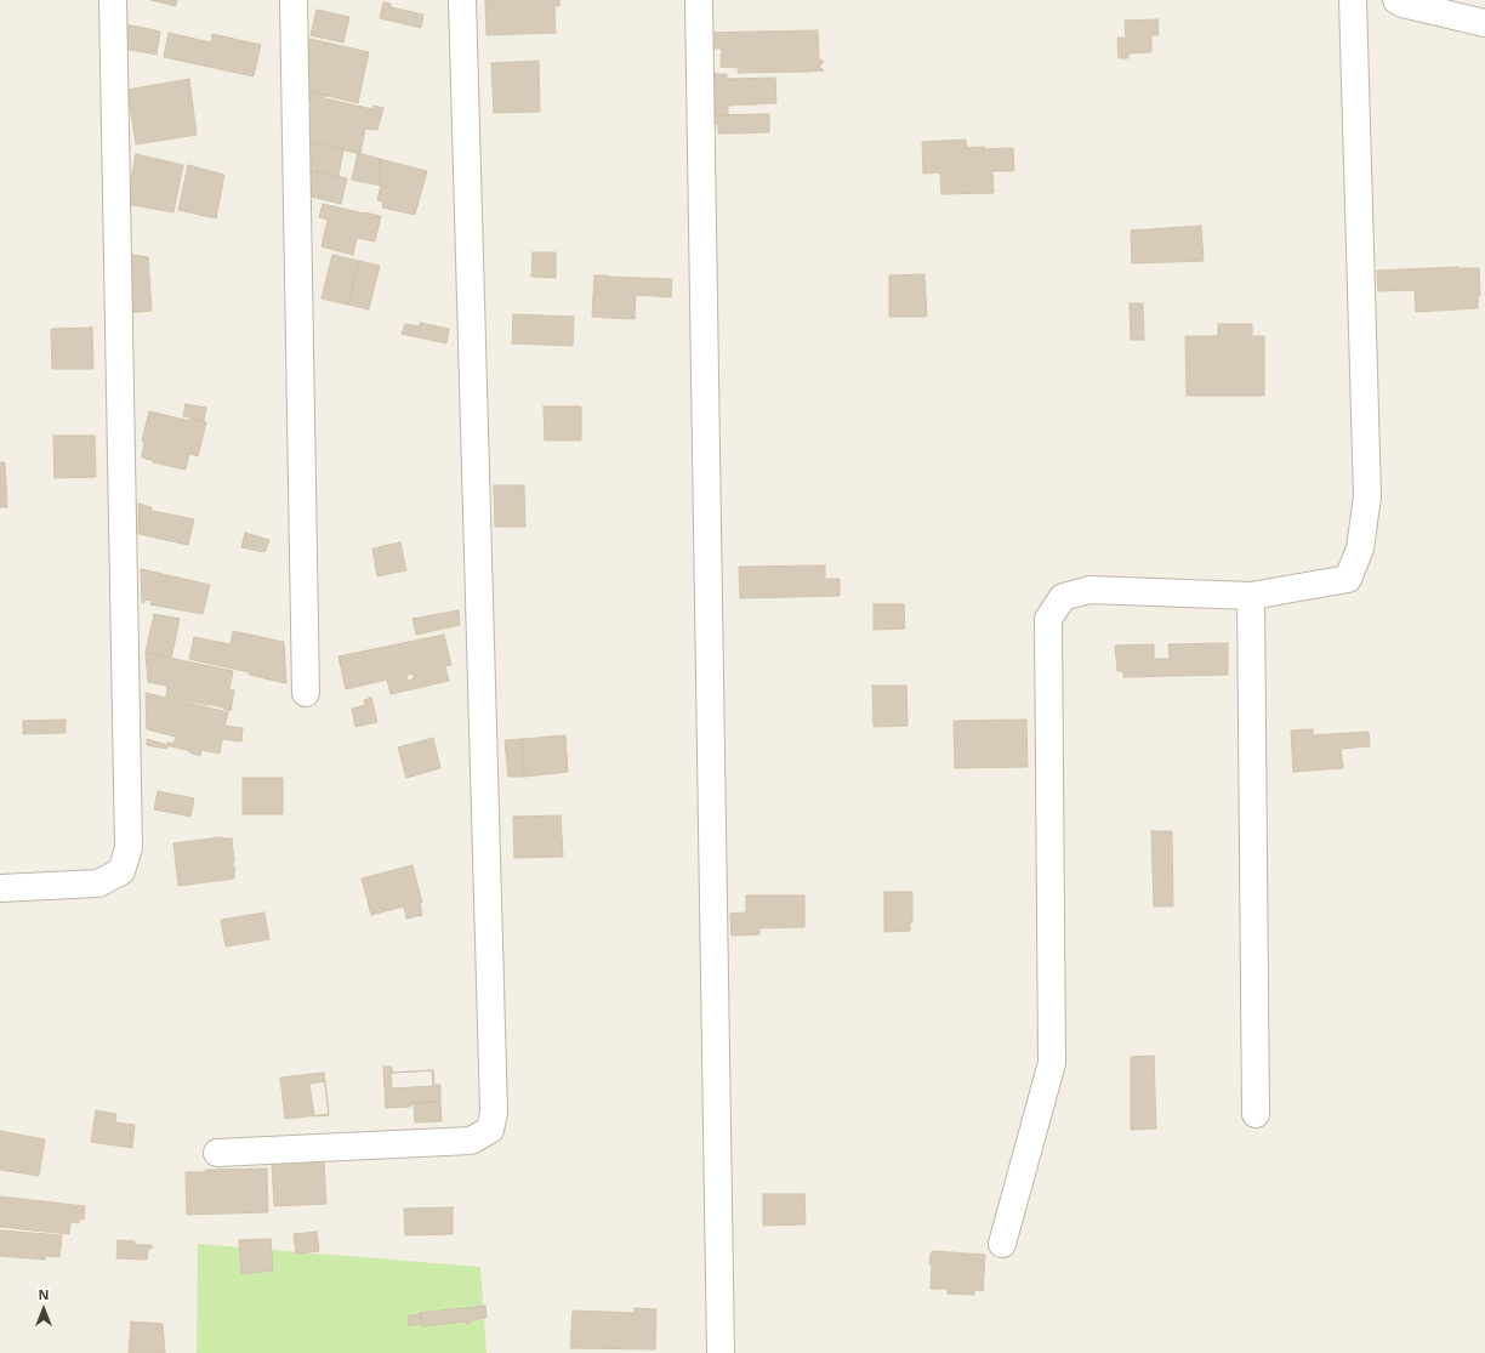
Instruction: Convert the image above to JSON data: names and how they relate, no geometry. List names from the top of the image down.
{
  "north": "top"
}
